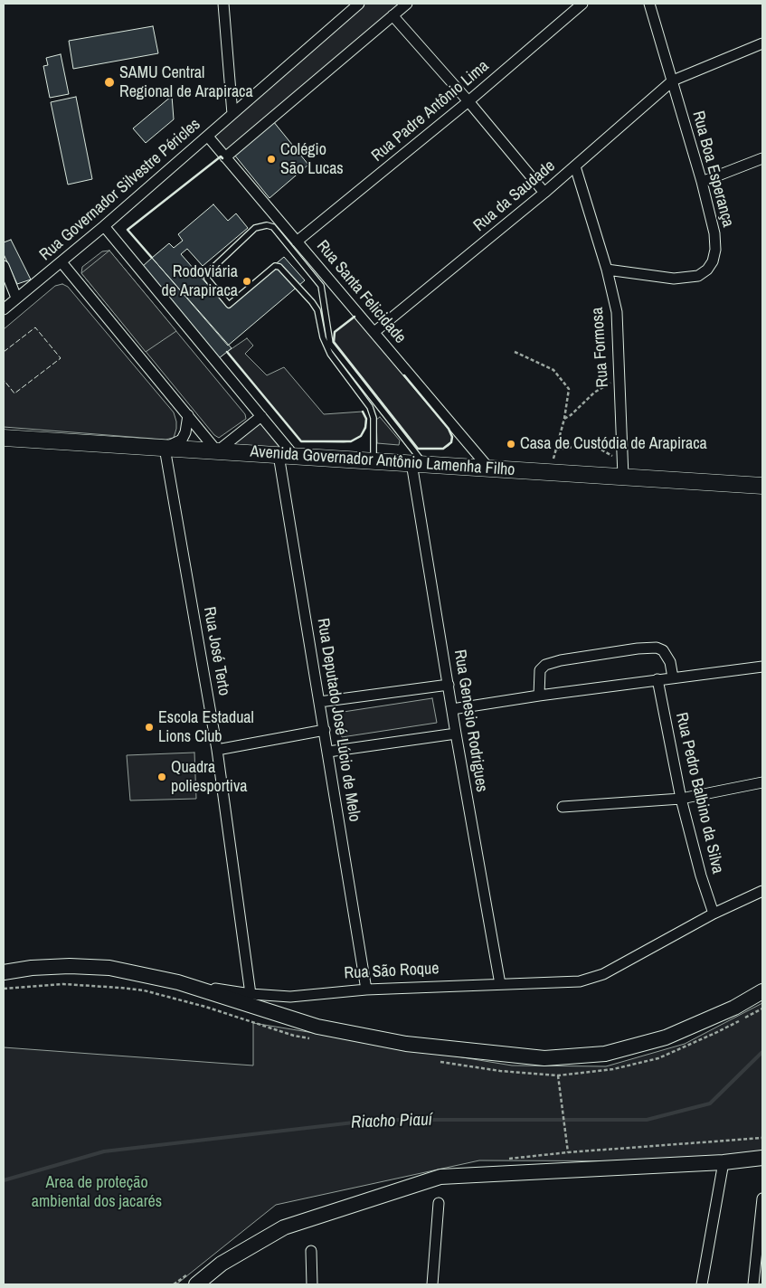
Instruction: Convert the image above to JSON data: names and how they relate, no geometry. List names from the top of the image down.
{
  "streets": {
    "main road": ["Avenida Governador Antônio Lamenha Filho", "Rua São Roque"],
    "street": [
      "Rua Padre Antônio Lima",
      "Rua Boa Esperança",
      "Rua Governador Silvestre Péricles",
      "Rua da Saudade",
      "Rua Santa Felicidade",
      "Rua Formosa",
      "Rua José Terto",
      "Rua Deputado José Lúcio de Melo",
      "Rua Genesio Rodrigues",
      "Rua Pedro Balbino da Silva"
    ]
  },
  "crossings": [
    ["Rua Padre Antônio Lima", "Rua Santa Felicidade"],
    ["Rua Boa Esperança", "Rua da Saudade"],
    ["Rua Boa Esperança", "Rua Formosa"],
    ["Rua Governador Silvestre Péricles", "Rua Santa Felicidade"],
    ["Rua da Saudade", "Rua Santa Felicidade"],
    ["Rua da Saudade", "Rua Formosa"],
    ["Rua Santa Felicidade", "Avenida Governador Antônio Lamenha Filho"],
    ["Rua Formosa", "Avenida Governador Antônio Lamenha Filho"],
    ["Avenida Governador Antônio Lamenha Filho", "Rua José Terto"],
    ["Avenida Governador Antônio Lamenha Filho", "Rua Deputado José Lúcio de Melo"],
    ["Avenida Governador Antônio Lamenha Filho", "Rua Genesio Rodrigues"],
    ["Rua José Terto", "Rua São Roque"],
    ["Rua Deputado José Lúcio de Melo", "Rua São Roque"],
    ["Rua Genesio Rodrigues", "Rua São Roque"],
    ["Rua Pedro Balbino da Silva", "Rua São Roque"]
  ],
  "water": ["Riacho Piauí"],
  "parks": ["Area de proteção ambiental dos jacarés"],
  "places": [
    "SAMU Central Regional de Arapiraca",
    "Colégio São Lucas",
    "Rodoviária de Arapiraca",
    "Casa de Custódia de Arapiraca",
    "Escola Estadual Lions Club",
    "Quadra poliesportiva"
  ]
}
